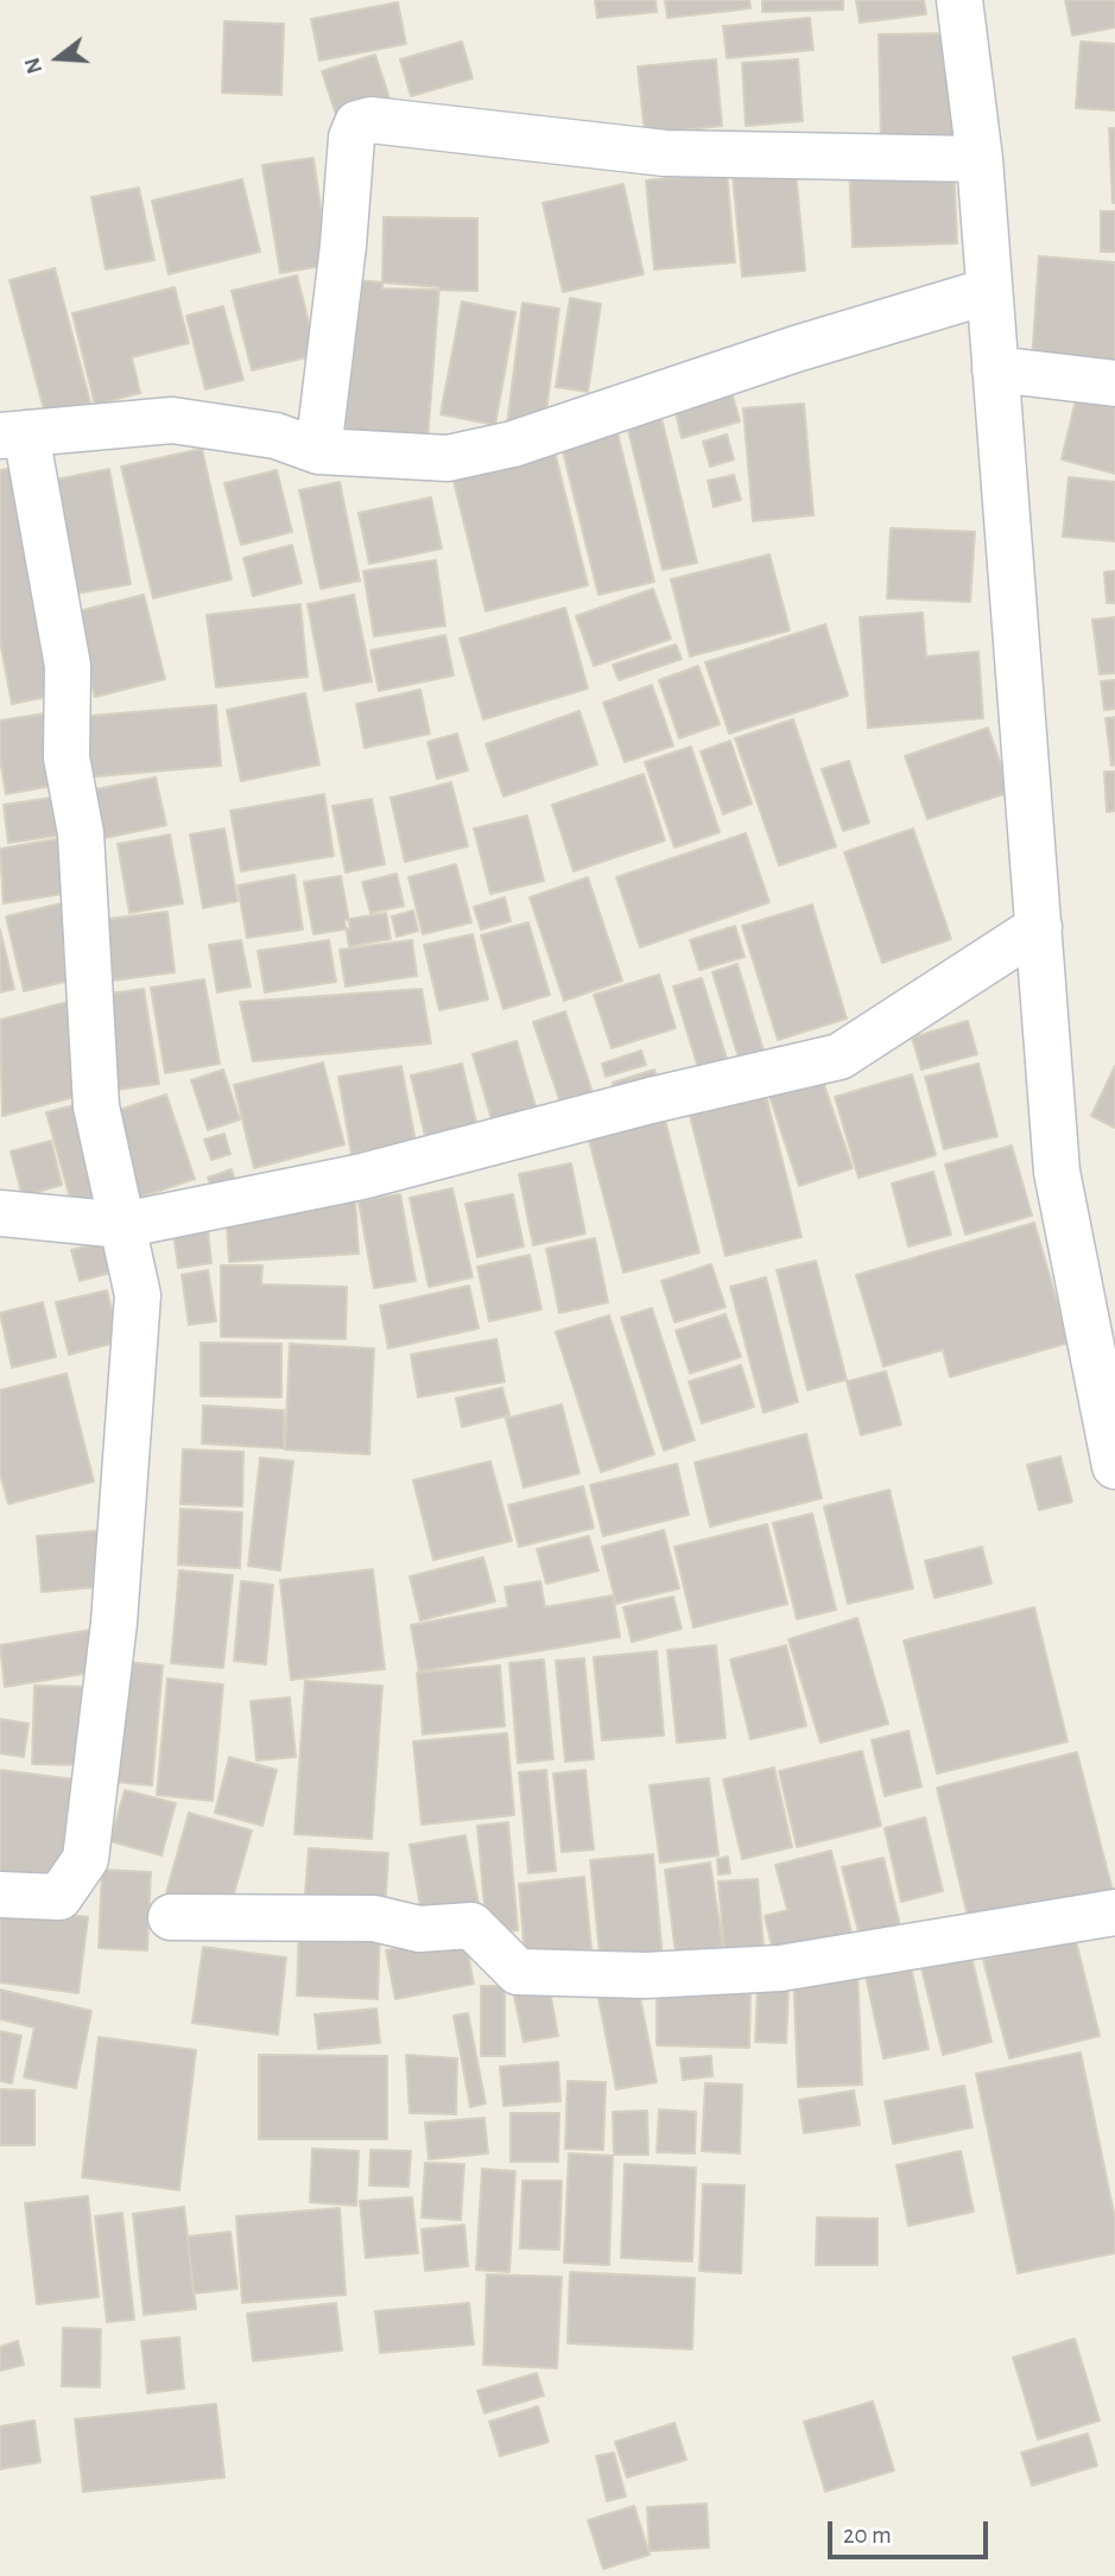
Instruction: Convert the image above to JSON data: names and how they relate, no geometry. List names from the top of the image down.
{
  "scale_bar": "20 m",
  "north": "left"
}
